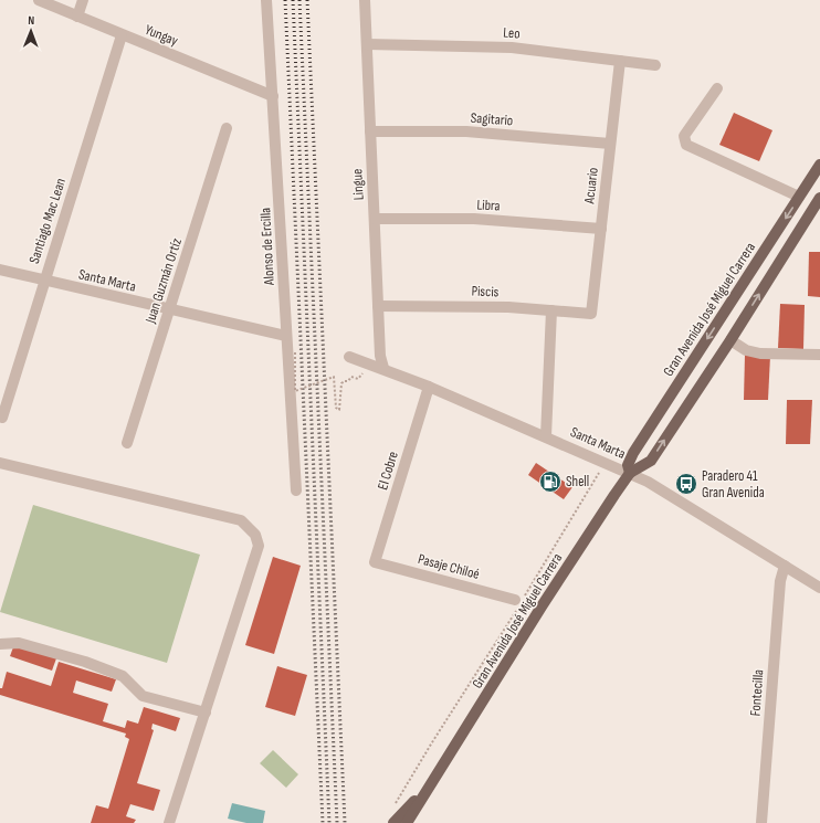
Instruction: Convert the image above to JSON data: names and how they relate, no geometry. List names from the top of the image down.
{
  "streets": {
    "main road": ["Gran Avenida José Miguel Carrera"],
    "street": [
      "Leo",
      "Yungay",
      "Sagitario",
      "Lingue",
      "Acuario",
      "Libra",
      "Santiago Mac Lean",
      "Alonso de Ercilla",
      "Santa Marta",
      "Juan Guzmán Ortíz",
      "Piscis",
      "El Cobre",
      "Pasaje Chiloé",
      "Fontecilla"
    ]
  },
  "crossings": [
    ["Leo", "Lingue"],
    ["Leo", "Acuario"],
    ["Yungay", "Santiago Mac Lean"],
    ["Yungay", "Alonso de Ercilla"],
    ["Sagitario", "Lingue"],
    ["Sagitario", "Acuario"],
    ["Lingue", "Libra"],
    ["Lingue", "Santa Marta"],
    ["Lingue", "Piscis"],
    ["Acuario", "Libra"],
    ["Acuario", "Piscis"],
    ["Santiago Mac Lean", "Santa Marta"],
    ["Alonso de Ercilla", "Santa Marta"],
    ["Santa Marta", "Juan Guzmán Ortíz"],
    ["Santa Marta", "Gran Avenida José Miguel Carrera"],
    ["Santa Marta", "El Cobre"],
    ["Santa Marta", "Fontecilla"],
    ["El Cobre", "Pasaje Chiloé"]
  ],
  "places": {
    "fuel station": ["Shell"],
    "bus stop": ["Paradero 41 Gran Avenida"]
  },
  "north": "top"
}
